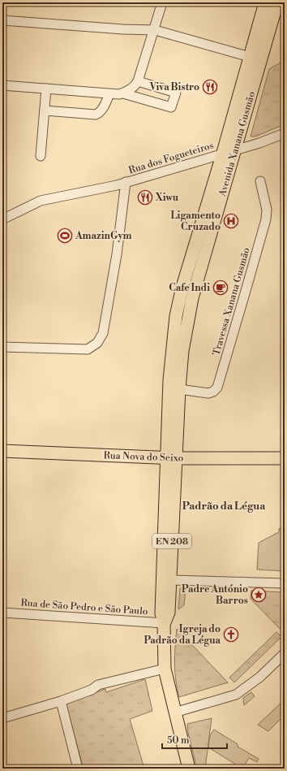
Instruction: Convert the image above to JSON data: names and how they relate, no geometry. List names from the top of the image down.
{
  "streets": {
    "main road": ["Avenida Xanana Gusmão", "Rua Nova do Seixo", "EN 208"],
    "street": ["Rua dos Fogueteiros", "Travessa Xanana Gusmão", "Rua de São Pedro e São Paulo"]
  },
  "crossings": [
    ["Avenida Xanana Gusmão", "Rua dos Fogueteiros"],
    ["Avenida Xanana Gusmão", "Travessa Xanana Gusmão"],
    ["Avenida Xanana Gusmão", "Rua Nova do Seixo"],
    ["Avenida Xanana Gusmão", "EN 208"],
    ["Rua Nova do Seixo", "EN 208"],
    ["EN 208", "Rua de São Pedro e São Paulo"]
  ],
  "districts": ["Padrão da Légua"],
  "places": {
    "restaurant": ["Viva Bistro", "Xiwu"],
    "hospital": ["Ligamento Cruzado"],
    "sports": ["AmazinGym"],
    "cafe": ["Cafe Indi"],
    "place": ["Padre António Barros"],
    "church": ["Igreja do Padrão da Légua"]
  },
  "scale_bar": "50 m"
}
